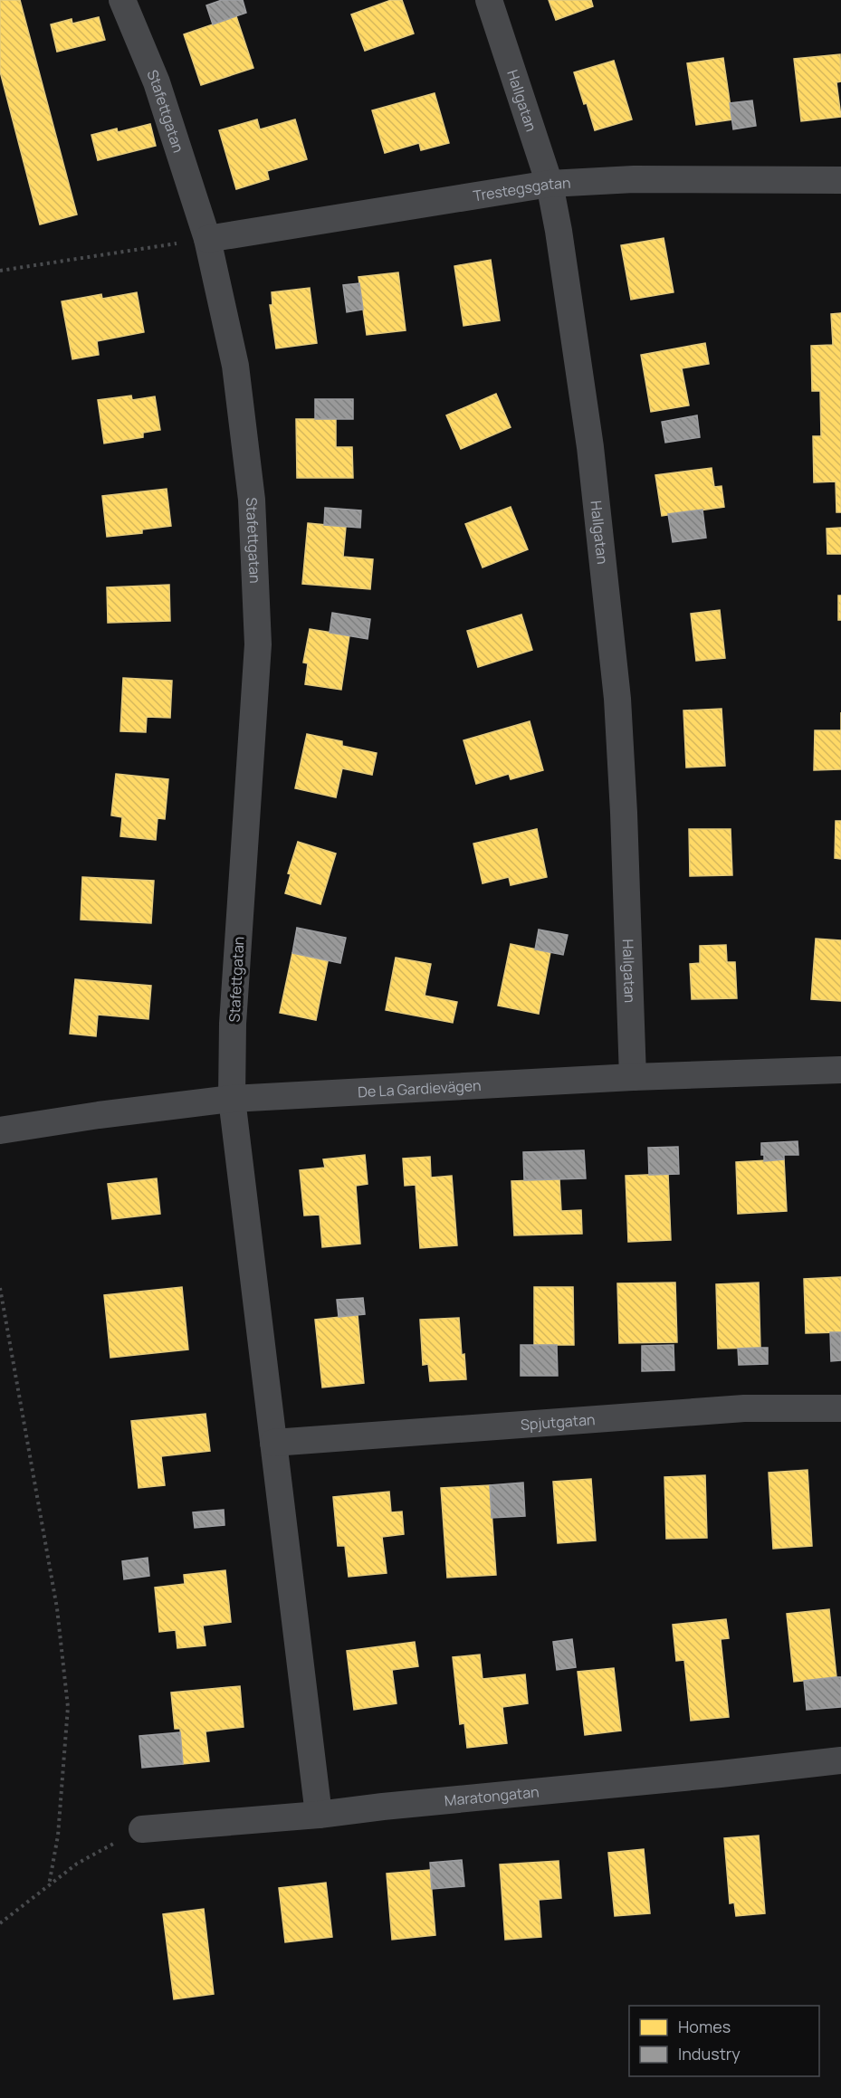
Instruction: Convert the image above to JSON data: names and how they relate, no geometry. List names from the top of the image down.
{
  "streets": {
    "street": [
      "Hallgatan",
      "Stafettgatan",
      "Trestegsgatan",
      "De La Gardievägen",
      "Spjutgatan",
      "Maratongatan"
    ]
  },
  "crossings": [
    ["Hallgatan", "Trestegsgatan"],
    ["Hallgatan", "De La Gardievägen"],
    ["Stafettgatan", "Trestegsgatan"],
    ["Stafettgatan", "De La Gardievägen"],
    ["Stafettgatan", "Spjutgatan"],
    ["Stafettgatan", "Maratongatan"]
  ],
  "legend": ["Homes", "Industry"]
}
